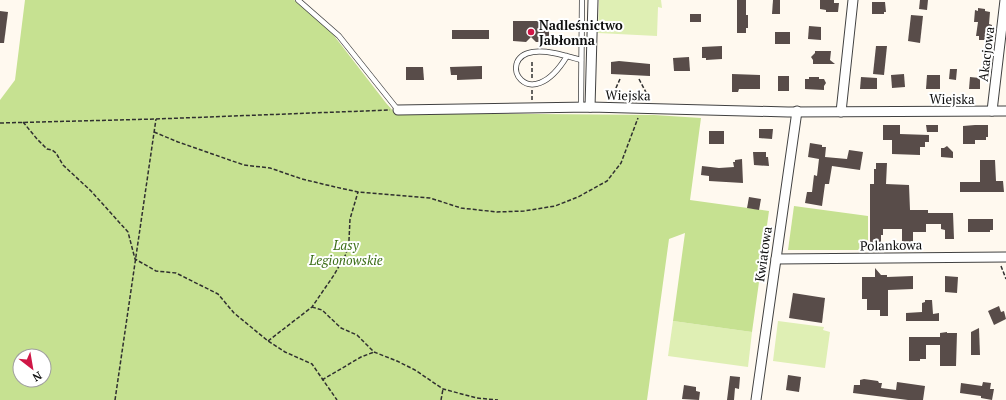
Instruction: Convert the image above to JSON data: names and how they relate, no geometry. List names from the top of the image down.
{
  "streets": {
    "street": [
      "Akacjowa",
      "Wiejska",
      "Polankowa",
      "Kwiatowa"
    ]
  },
  "crossings": [
    ["Akacjowa", "Wiejska"],
    ["Wiejska", "Kwiatowa"],
    ["Polankowa", "Kwiatowa"]
  ],
  "parks": ["Lasy Legionowskie"],
  "places": ["Nadleśnictwo Jabłonna"],
  "north": "bottom right"
}
